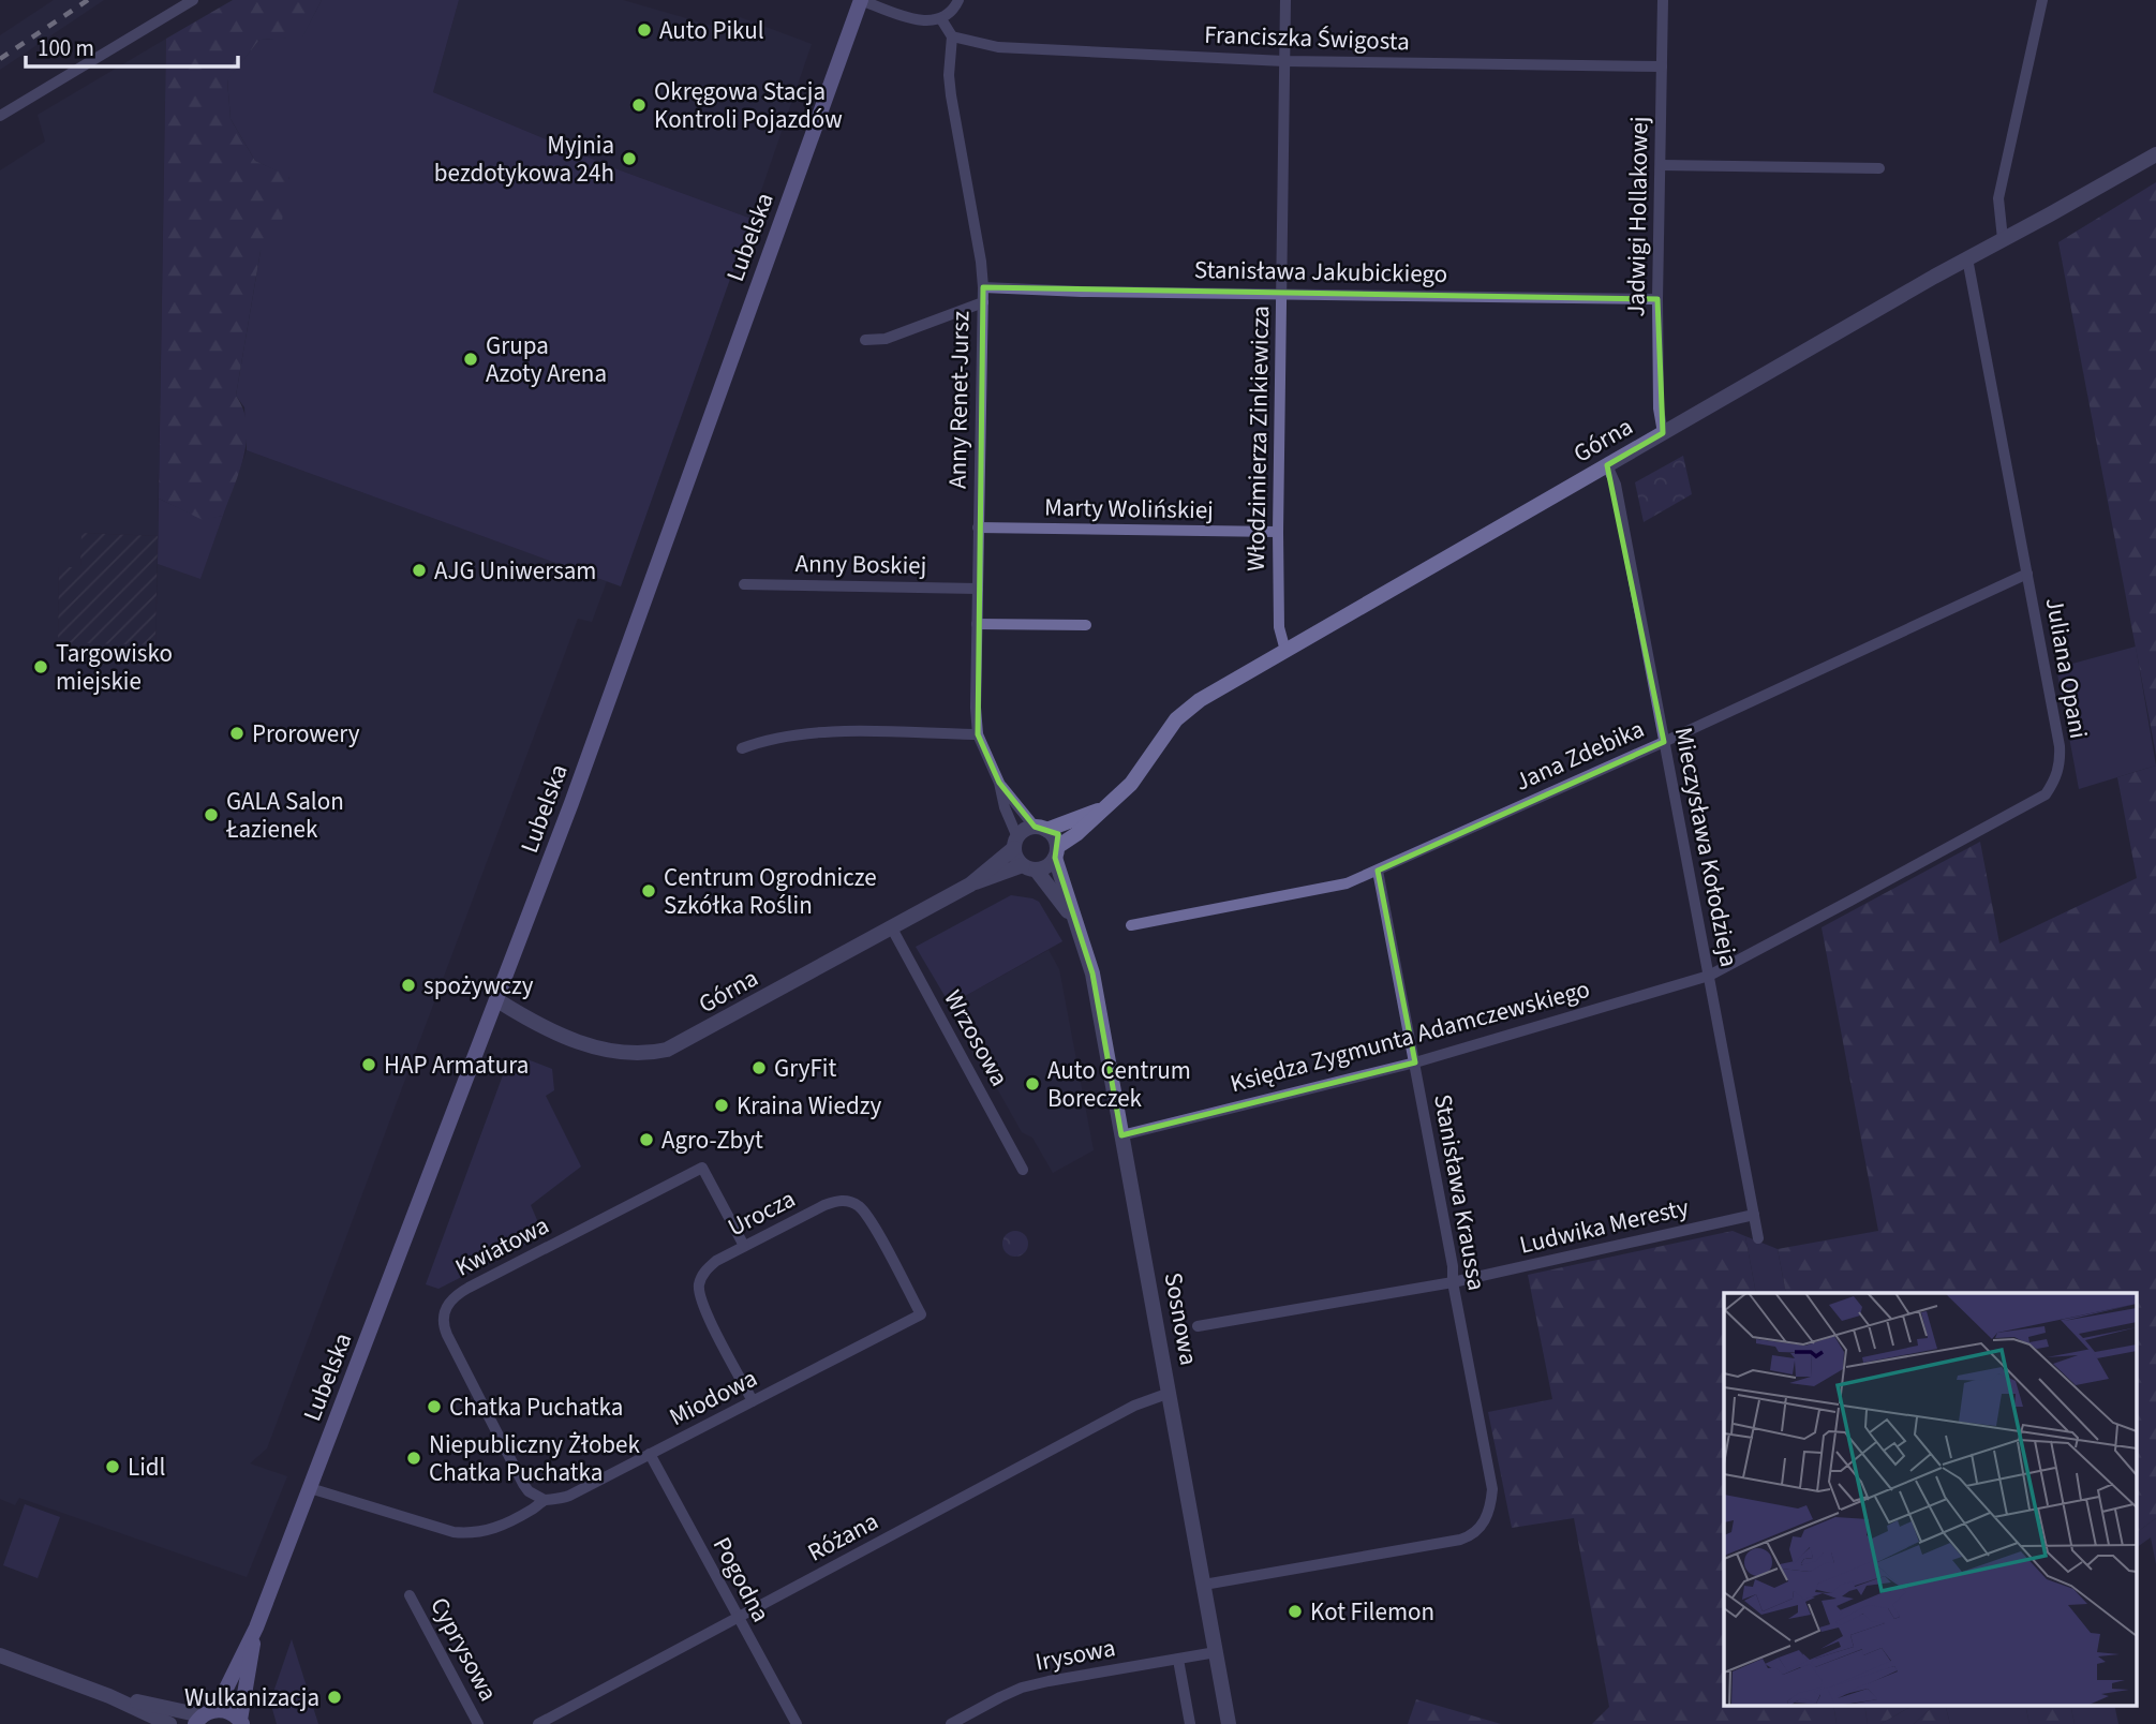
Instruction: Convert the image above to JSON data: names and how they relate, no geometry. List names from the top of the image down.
{
  "streets": {
    "main road": ["Lubelska"],
    "street": [
      "Franciszka Świgosta",
      "Jadwigi Hollakowej",
      "Stanisława Jakubickiego",
      "Anny Renet-Jursz",
      "Włodzimierza Zinkiewicza",
      "Górna",
      "Marty Wolińskiej",
      "Anny Boskiej",
      "Juliana Opani",
      "Jana Zdebika",
      "Mieczysława Kołodzieja",
      "Księdza Zygmunta Adamczewskiego",
      "Wrzosowa",
      "Stanisława Kraussa",
      "Urocza",
      "Ludwika Meresty",
      "Kwiatowa",
      "Sosnowa",
      "Miodowa",
      "Różana",
      "Pogodna",
      "Cyprysowa",
      "Irysowa"
    ]
  },
  "crossings": [
    ["Franciszka Świgosta", "Jadwigi Hollakowej"],
    ["Franciszka Świgosta", "Anny Renet-Jursz"],
    ["Franciszka Świgosta", "Włodzimierza Zinkiewicza"],
    ["Jadwigi Hollakowej", "Stanisława Jakubickiego"],
    ["Jadwigi Hollakowej", "Górna"],
    ["Lubelska", "Górna"],
    ["Lubelska", "Miodowa"],
    ["Stanisława Jakubickiego", "Anny Renet-Jursz"],
    ["Stanisława Jakubickiego", "Włodzimierza Zinkiewicza"],
    ["Anny Renet-Jursz", "Górna"],
    ["Anny Renet-Jursz", "Marty Wolińskiej"],
    ["Anny Renet-Jursz", "Anny Boskiej"],
    ["Anny Renet-Jursz", "Sosnowa"],
    ["Włodzimierza Zinkiewicza", "Górna"],
    ["Włodzimierza Zinkiewicza", "Marty Wolińskiej"],
    ["Górna", "Juliana Opani"],
    ["Górna", "Mieczysława Kołodzieja"],
    ["Górna", "Wrzosowa"],
    ["Górna", "Sosnowa"],
    ["Juliana Opani", "Jana Zdebika"],
    ["Juliana Opani", "Mieczysława Kołodzieja"],
    ["Juliana Opani", "Księdza Zygmunta Adamczewskiego"],
    ["Jana Zdebika", "Mieczysława Kołodzieja"],
    ["Jana Zdebika", "Stanisława Kraussa"],
    ["Mieczysława Kołodzieja", "Księdza Zygmunta Adamczewskiego"],
    ["Mieczysława Kołodzieja", "Ludwika Meresty"],
    ["Księdza Zygmunta Adamczewskiego", "Stanisława Kraussa"],
    ["Księdza Zygmunta Adamczewskiego", "Sosnowa"],
    ["Stanisława Kraussa", "Ludwika Meresty"],
    ["Stanisława Kraussa", "Sosnowa"],
    ["Urocza", "Kwiatowa"],
    ["Urocza", "Miodowa"],
    ["Kwiatowa", "Miodowa"],
    ["Sosnowa", "Różana"],
    ["Sosnowa", "Irysowa"],
    ["Miodowa", "Pogodna"],
    ["Różana", "Pogodna"]
  ],
  "places": [
    "Auto Pikul",
    "Okręgowa Stacja Kontroli Pojazdów",
    "Myjnia bezdotykowa 24h",
    "Grupa Azoty Arena",
    "AJG Uniwersam",
    "Targowisko miejskie",
    "Prorowery",
    "GALA Salon Łazienek",
    "Centrum Ogrodnicze Szkółka Roślin",
    "spożywczy",
    "HAP Armatura",
    "GryFit",
    "Auto Centrum Boreczek",
    "Kraina Wiedzy",
    "Agro-Zbyt",
    "Chatka Puchatka",
    "Niepubliczny Żłobek Chatka Puchatka",
    "Lidl",
    "Kot Filemon",
    "Wulkanizacja"
  ],
  "scale_bar": "100 m"
}
